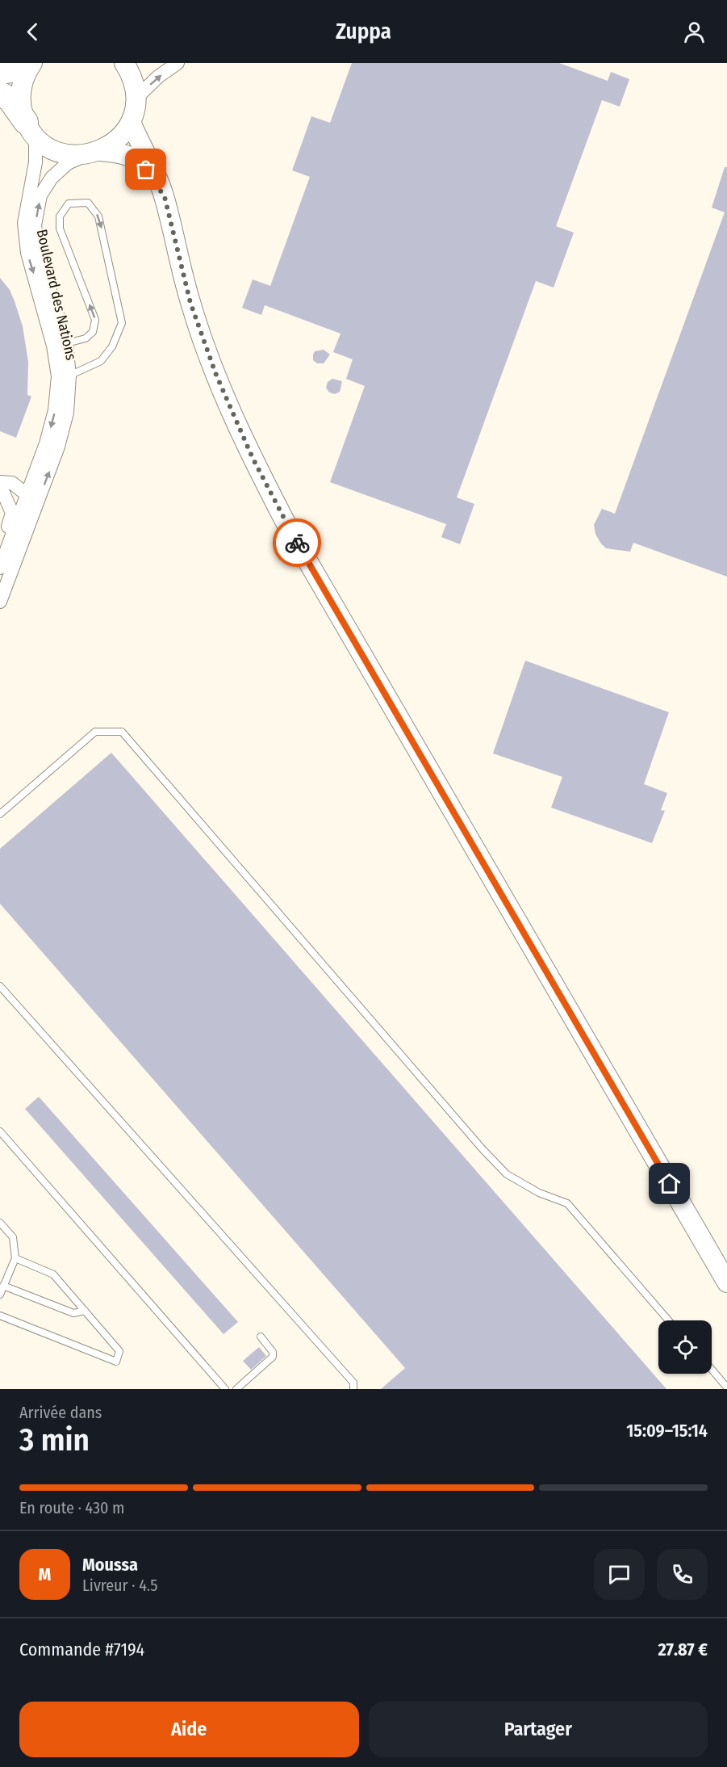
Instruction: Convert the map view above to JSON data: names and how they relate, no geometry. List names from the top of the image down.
{
  "streets": {
    "street": ["Boulevard des Nations"]
  },
  "page": {
    "header": "Zuppa",
    "heading": ["3 min", "Arrivée dans", "15:09–15:14"],
    "panel": [
      "Moussa",
      "Livreur · 4.5",
      "Commande #7194",
      "27.87 €"
    ],
    "bar": "En route · 430 m",
    "round": "M",
    "buttons": ["Aide", "Partager"]
  }
}
